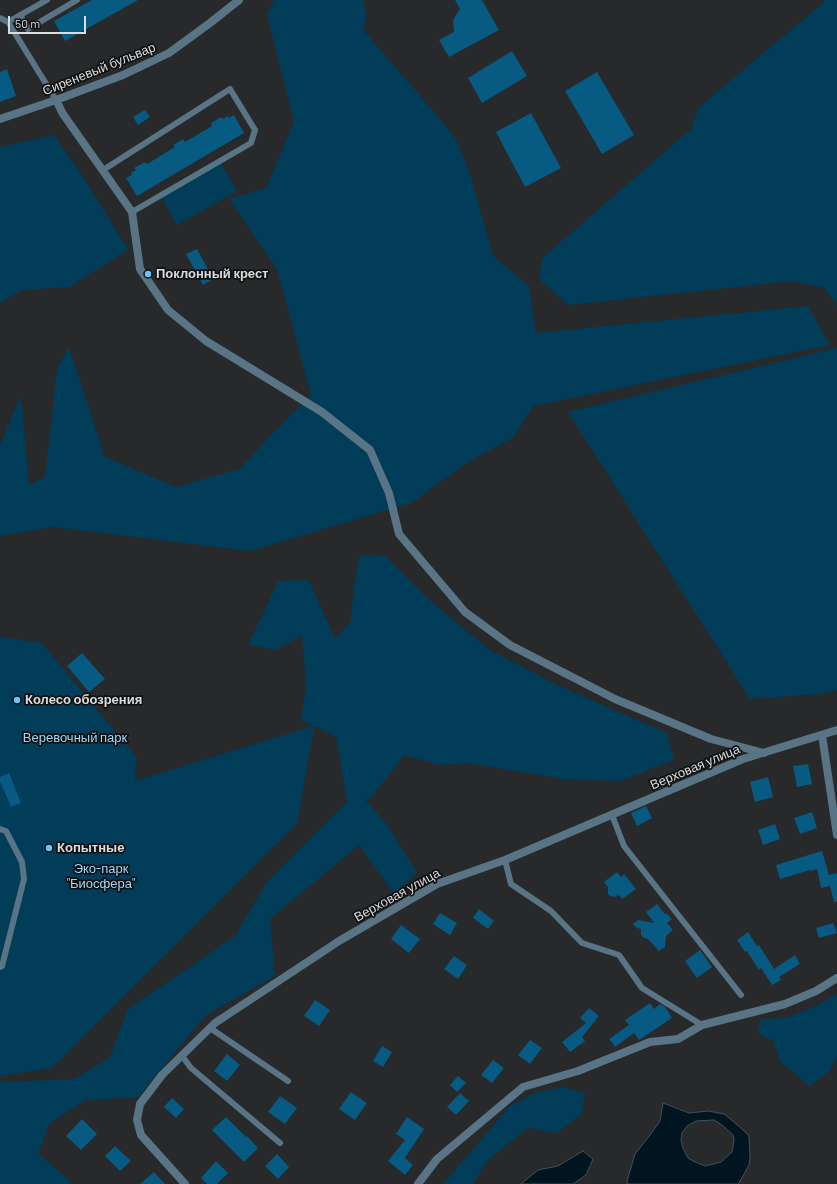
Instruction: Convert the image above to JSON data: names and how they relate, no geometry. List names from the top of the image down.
{
  "streets": {
    "street": ["Сиреневый бульвар", "Верховая улица"]
  },
  "parks": ["Веревочный парк", "Эко-парк \"Биосфера\""],
  "places": ["Поклонный крест", "Колесо обозрения", "Копытные"],
  "scale_bar": "50 m"
}
